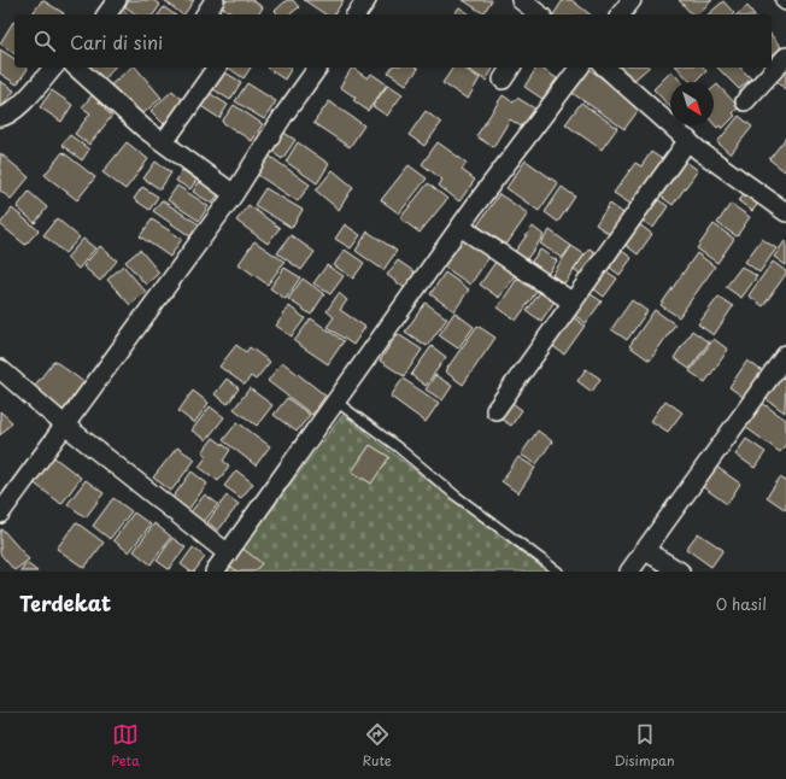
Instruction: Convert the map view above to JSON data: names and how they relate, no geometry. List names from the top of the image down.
{
  "north": "bottom right",
  "page": {
    "search": "Cari di sini",
    "heading": ["Terdekat", "0 hasil"],
    "nav": ["Peta", "Rute", "Disimpan"]
  }
}
